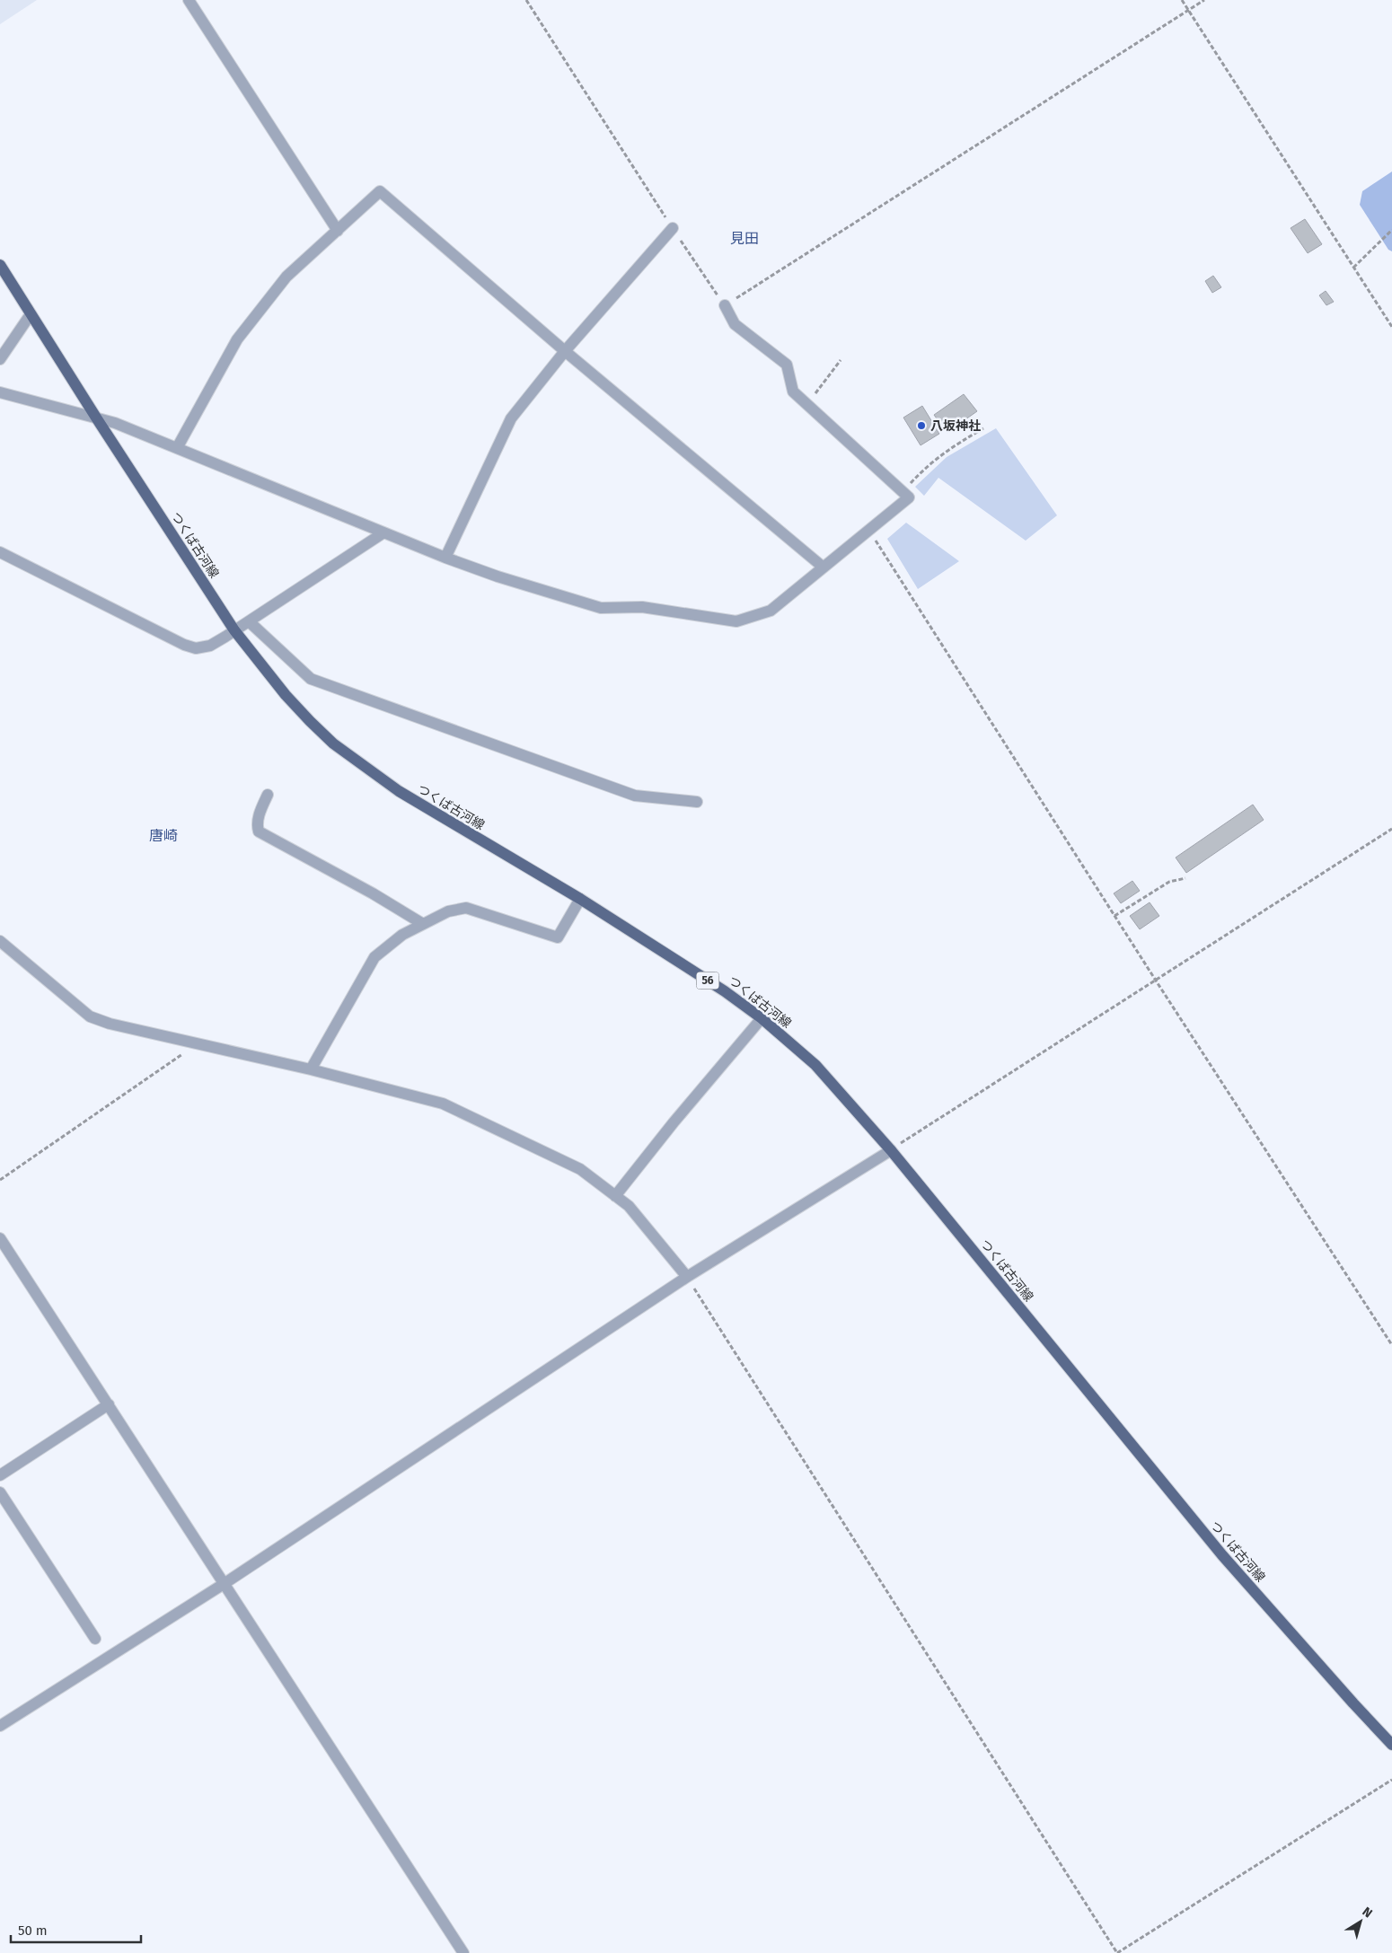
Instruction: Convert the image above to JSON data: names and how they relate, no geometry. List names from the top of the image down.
{
  "streets": {
    "main road": ["つくば古河線", "56"]
  },
  "districts": ["見田", "唐崎"],
  "places": ["八坂神社"],
  "scale_bar": "50 m",
  "north": "top right"
}
